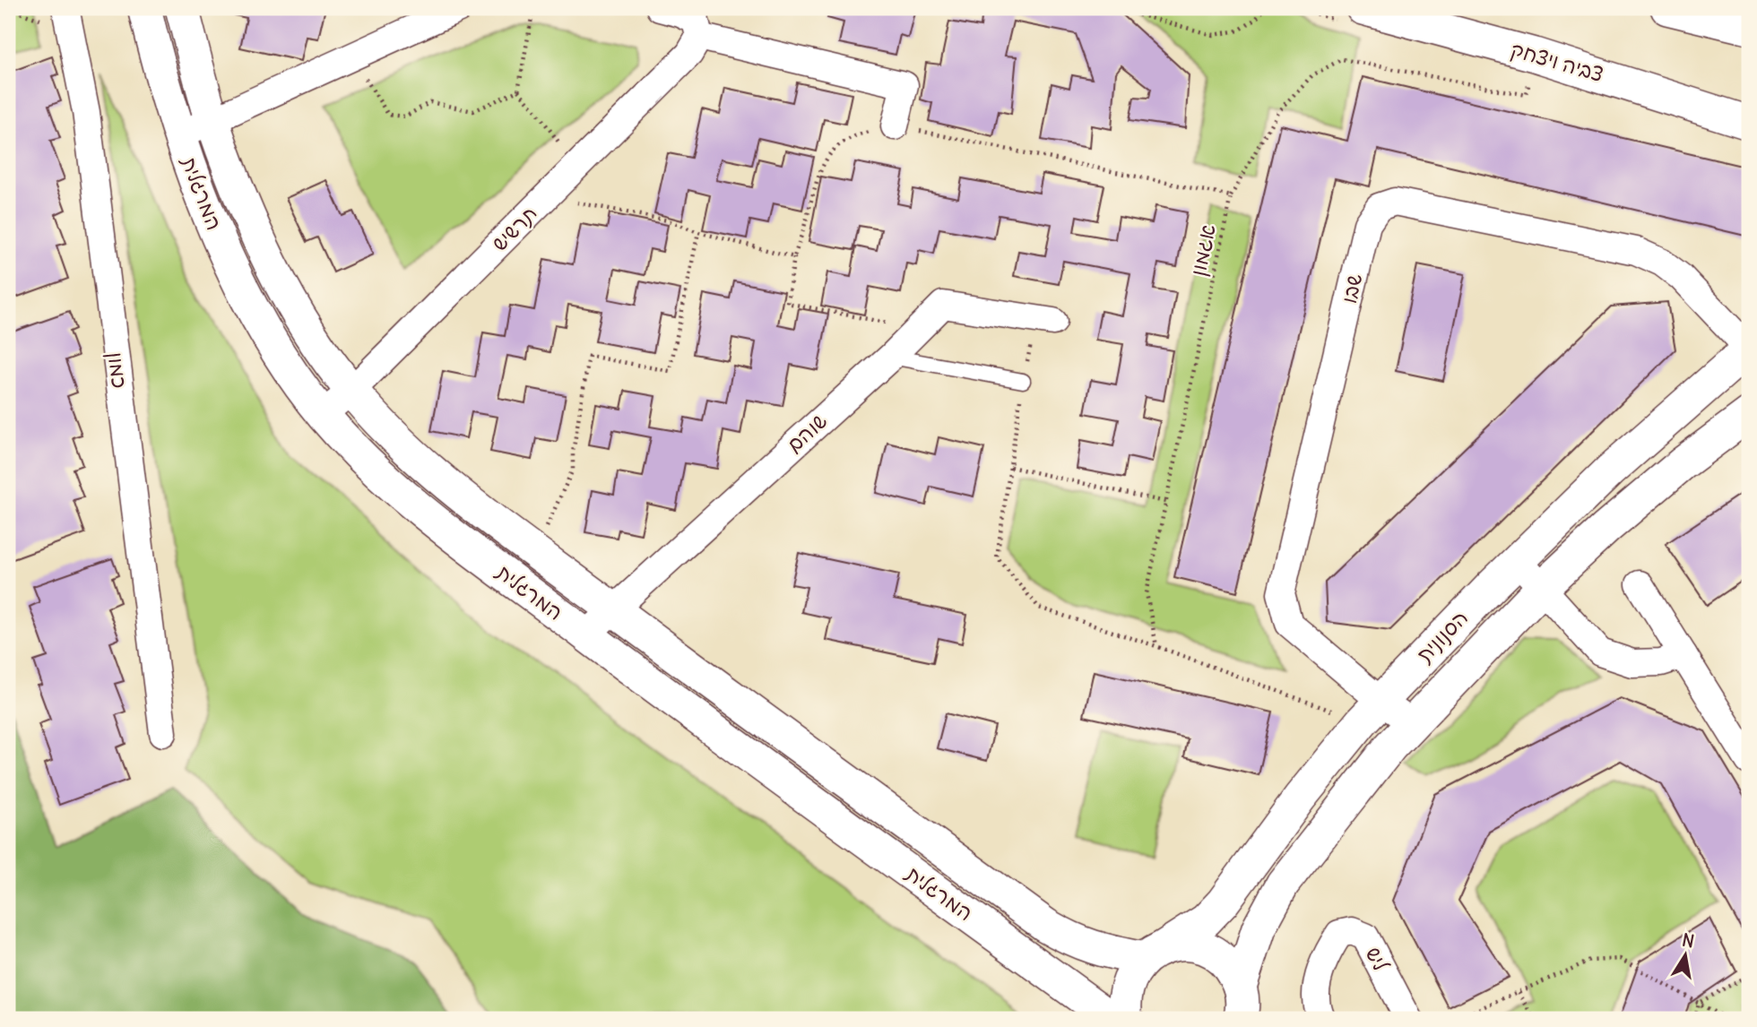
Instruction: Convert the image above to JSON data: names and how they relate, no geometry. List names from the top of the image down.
{
  "streets": {
    "street": [
      "צביה ויצחק",
      "המרגלית",
      "תרשיש",
      "שבו",
      "כמון",
      "שוהם",
      "הסנונית",
      "ליש"
    ],
    "path": ["אגמון"]
  },
  "crossings": [
    ["המרגלית", "תרשיש"],
    ["המרגלית", "שוהם"],
    ["המרגלית", "הסנונית"],
    ["שבו", "הסנונית"]
  ],
  "north": "top"
}
